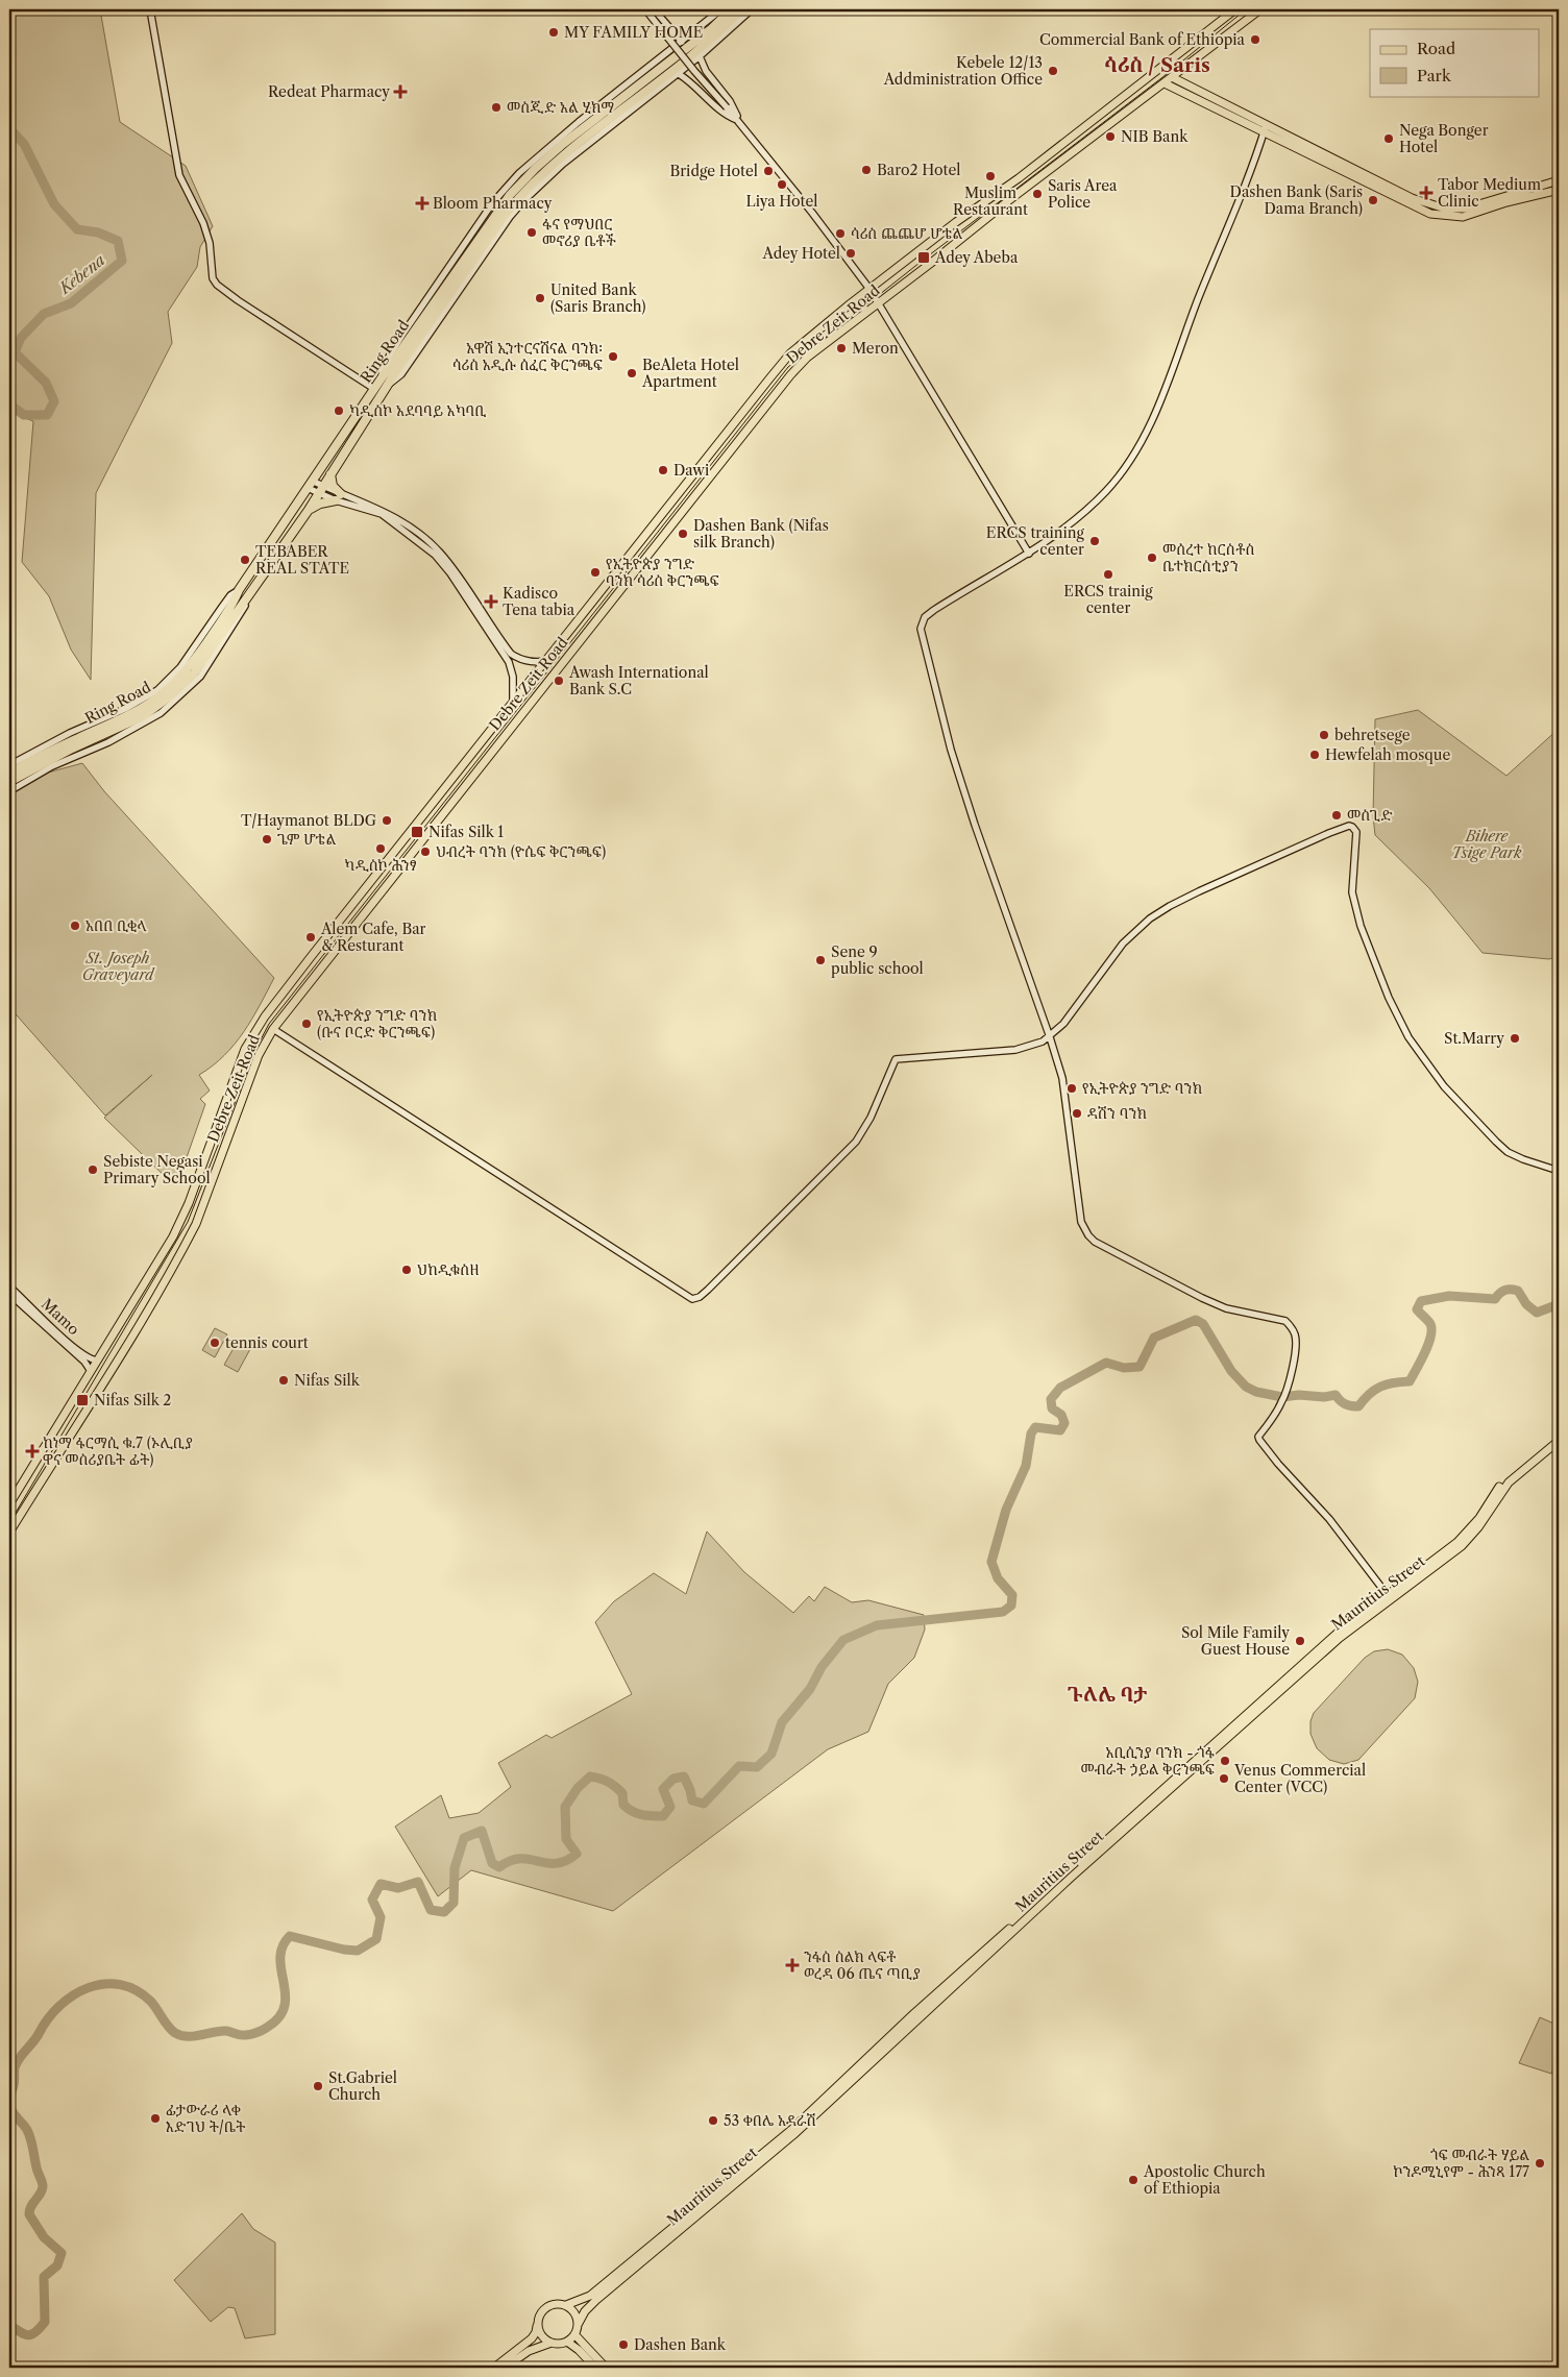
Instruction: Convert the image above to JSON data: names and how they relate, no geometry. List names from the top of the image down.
{
  "streets": {
    "highway": ["Ring Road"],
    "main road": ["Debre Zeit Road", "Mauritius Street"],
    "street": ["Mamo"]
  },
  "crossings": [
    ["Debre Zeit Road", "Mamo"]
  ],
  "districts": ["ሳሪስ / Saris", "ጉለሌ ባታ"],
  "water": ["Kebena"],
  "parks": ["Bihere Tsige Park", "St. Joseph Graveyard"],
  "places": {
    "other": [
      "MY FAMILY HOME",
      "Commercial Bank of Ethiopia",
      "Kebele 12/13 Addministration Office",
      "መስጂድ አል ሂክማ",
      "NIB Bank",
      "Nega Bonger Hotel",
      "Baro2 Hotel",
      "Bridge Hotel",
      "Muslim Restaurant",
      "Liya Hotel",
      "Saris Area Police",
      "Dashen Bank (Saris Dama Branch)",
      "ፋና የማህበር መኖሪያ ቤቶች",
      "ሳሪስ ጨጨሆ ሆቴል",
      "Adey Hotel",
      "United Bank (Saris Branch)",
      "Meron",
      "አዋሽ ኢንተርናሽናል ባንክ፡ ሳሪስ አዲሱ ሰፈር ቅርንጫፍ",
      "BeAleta Hotel Apartment",
      "ካዲስኮ አደባባይ አካባቢ",
      "Dawi",
      "Dashen Bank (Nifas silk Branch)",
      "ERCS training center",
      "መሰረተ ከርስቶስ ቤተክርስቲያን",
      "TEBABER REAL STATE",
      "የኢትዮጵያ ንግድ ባንክ ሳሪስ ቅርንጫፍ",
      "ERCS trainig center",
      "Awash International Bank S.C",
      "behretsege",
      "Hewfelah mosque",
      "መስጊድ",
      "T/Haymanot BLDG",
      "ጌም ሆቴል",
      "ካዲስኮ ሕንፃ",
      "ህብረት ባንክ (ዮሴፍ ቅርንጫፍ)",
      "አበበ ቢቂላ",
      "Alem Cafe, Bar & Resturant",
      "Sene 9 public school",
      "የኢትዮጵያ ንግድ ባንክ (ቡና ቦርድ ቅርንጫፍ)",
      "St.Marry",
      "የኢትዮጵያ ንግድ ባንክ",
      "ዳሽን ባንክ",
      "Sebiste Negasi Primary School",
      "ህከዲቁስዘ",
      "tennis court",
      "Nifas Silk",
      "Sol Mile Family Guest House",
      "አቢሲንያ ባንክ - ጎፋ መብራት ኃይል ቅርንጫፍ",
      "Venus Commercial Center (VCC)",
      "St.Gabriel Church",
      "ፊታውራሪ ላቀ እድገህ ት/ቤት",
      "53 ቀበሌ አዳራሽ",
      "ጎፍ መብራት ሃይል ኮንዶሚኒየም - ሕንጻ 177",
      "Apostolic Church of Ethiopia",
      "Dashen Bank"
    ],
    "health": [
      "Redeat Pharmacy",
      "Tabor Medium Clinic",
      "Bloom Pharmacy",
      "Kadisco Tena tabia",
      "ከነማ ፋርማሲ ቁ.7 (ኦሊቢያ ዋና መስሪያቤት ፊት)",
      "ንፋስ ስልክ ላፍቶ ወረዳ 06 ጤና ጣቢያ"
    ],
    "transit": ["Adey Abeba", "Nifas Silk 1", "Nifas Silk 2"]
  },
  "legend": ["Road", "Park"]
}
